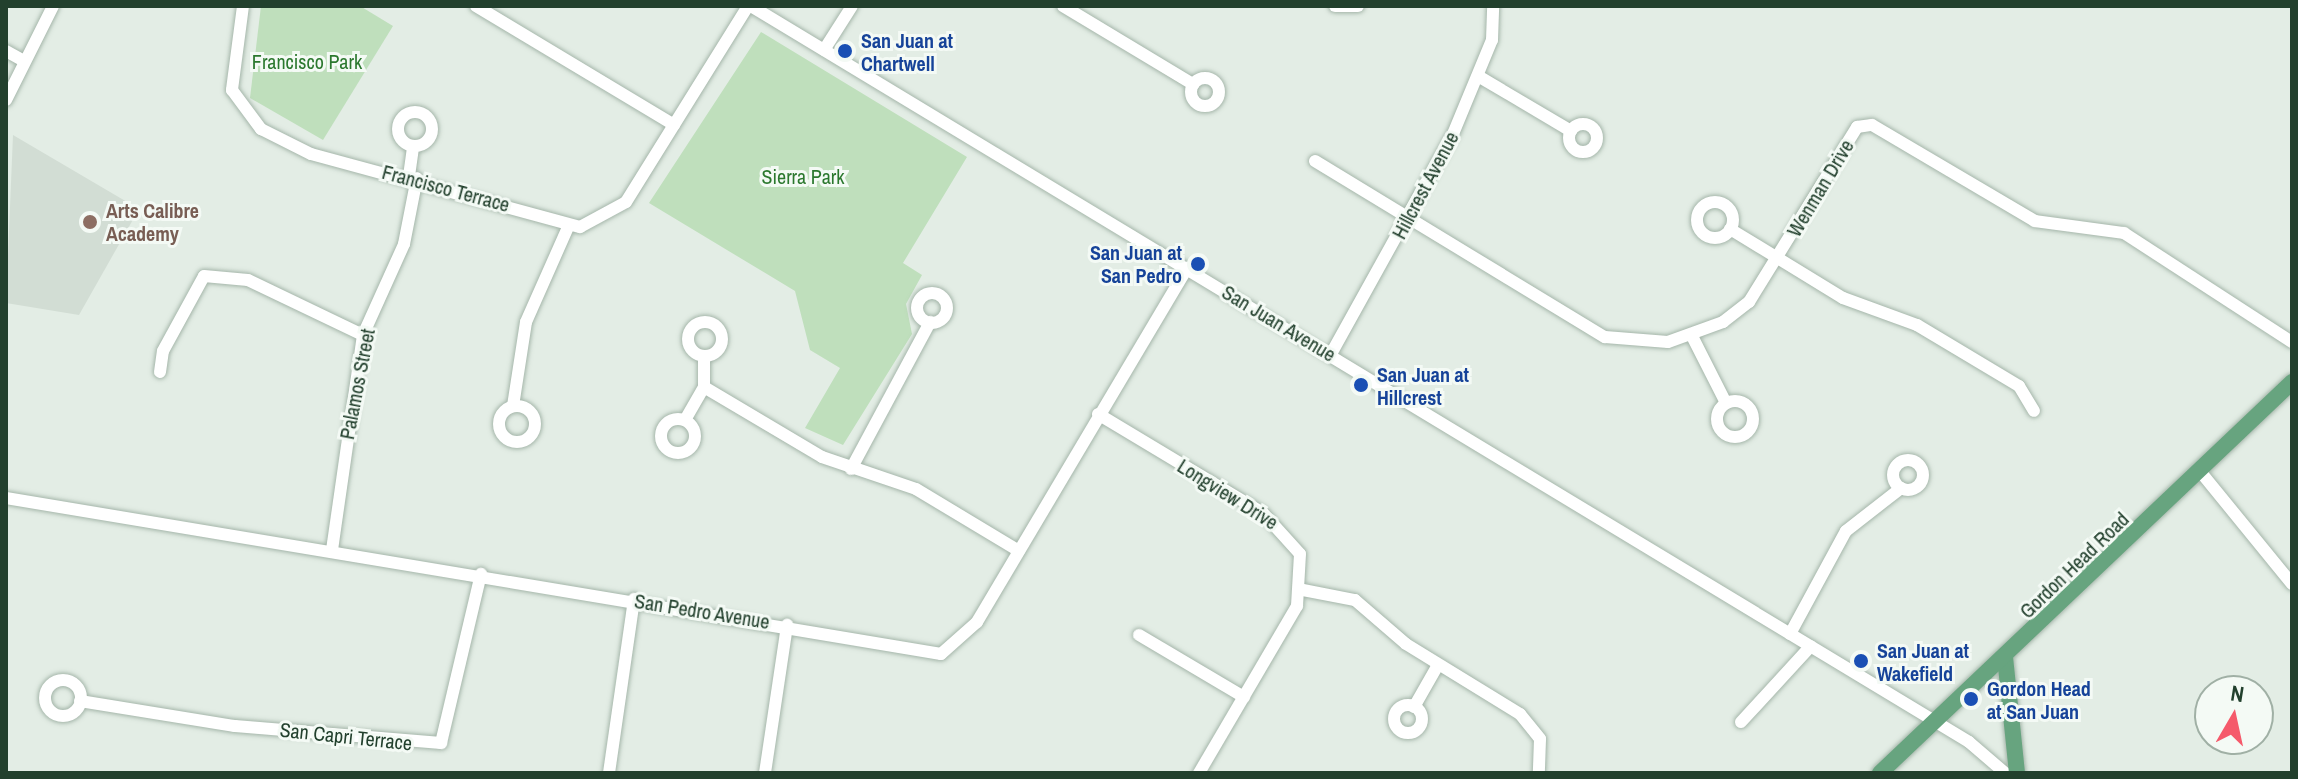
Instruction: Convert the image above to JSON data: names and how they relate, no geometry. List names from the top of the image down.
{
  "streets": {
    "main road": ["Gordon Head Road"],
    "street": [
      "Hillcrest Avenue",
      "Francisco Terrace",
      "Wenman Drive",
      "San Juan Avenue",
      "Palamos Street",
      "Longview Drive",
      "San Pedro Avenue",
      "San Capri Terrace"
    ]
  },
  "crossings": [
    ["Hillcrest Avenue", "Wenman Drive"],
    ["Hillcrest Avenue", "San Juan Avenue"],
    ["Francisco Terrace", "Palamos Street"],
    ["San Juan Avenue", "Gordon Head Road"],
    ["San Juan Avenue", "San Pedro Avenue"],
    ["Palamos Street", "San Pedro Avenue"],
    ["Longview Drive", "San Pedro Avenue"],
    ["San Pedro Avenue", "San Capri Terrace"]
  ],
  "parks": ["Francisco Park", "Sierra Park"],
  "places": [
    "San Juan at Chartwell",
    "Arts Calibre Academy",
    "San Juan at San Pedro",
    "San Juan at Hillcrest",
    "San Juan at Wakefield",
    "Gordon Head at San Juan"
  ],
  "north": "top"
}
